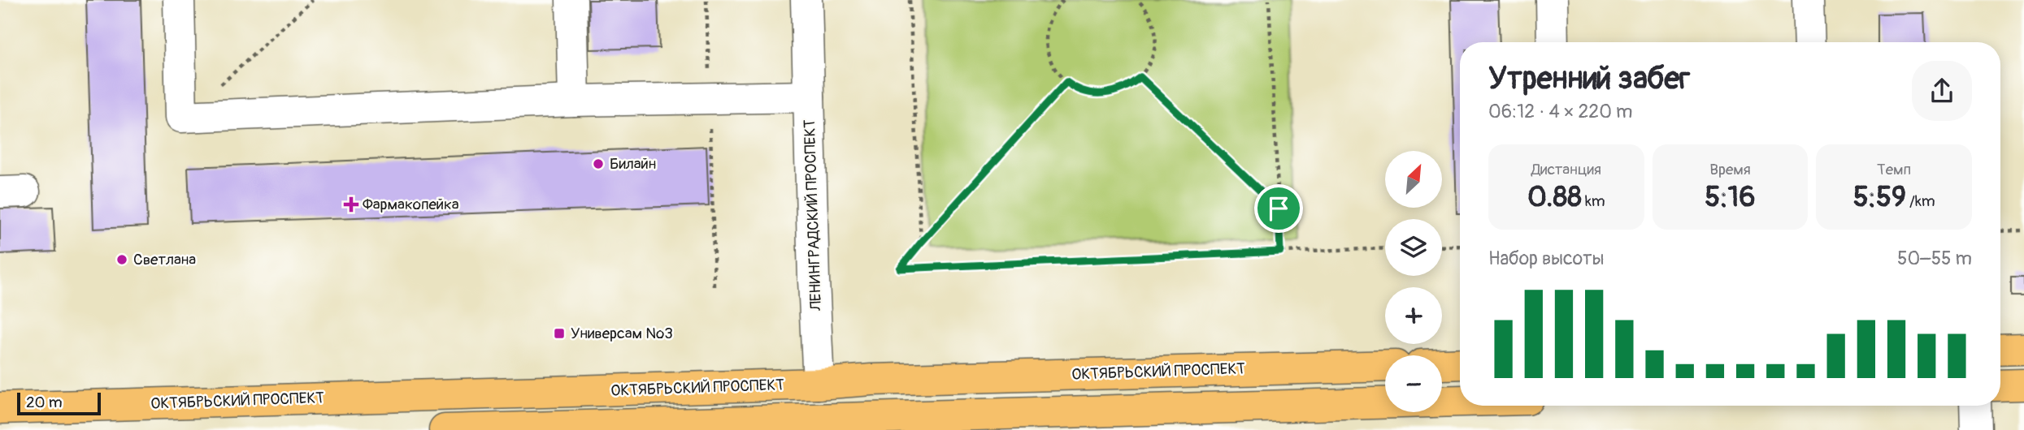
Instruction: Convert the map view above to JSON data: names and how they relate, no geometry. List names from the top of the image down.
{
  "streets": {
    "main road": ["ЛЕНИНГРАДСКИЙ ПРОСПЕКТ", "ОКТЯБРЬСКИЙ ПРОСПЕКТ"]
  },
  "crossings": [
    ["ЛЕНИНГРАДСКИЙ ПРОСПЕКТ", "ОКТЯБРЬСКИЙ ПРОСПЕКТ"]
  ],
  "places": {
    "other": ["Билайн", "Светлана"],
    "health": ["Фармакопейка"],
    "transit": ["Универсам №3"]
  },
  "scale_bar": "20 m",
  "north": "top right",
  "page": {
    "heading": ["Утренний забег", "06:12 · 4 × 220 m"],
    "stats": [
      ["Дистанция", "0.88 km"],
      ["Время", "5:16"],
      ["Темп", "5:59 /km"]
    ],
    "map_buttons": ["+", "−"],
    "chart": ["Набор высоты", "50–55 m"],
    "scale": "20 m"
  }
}
